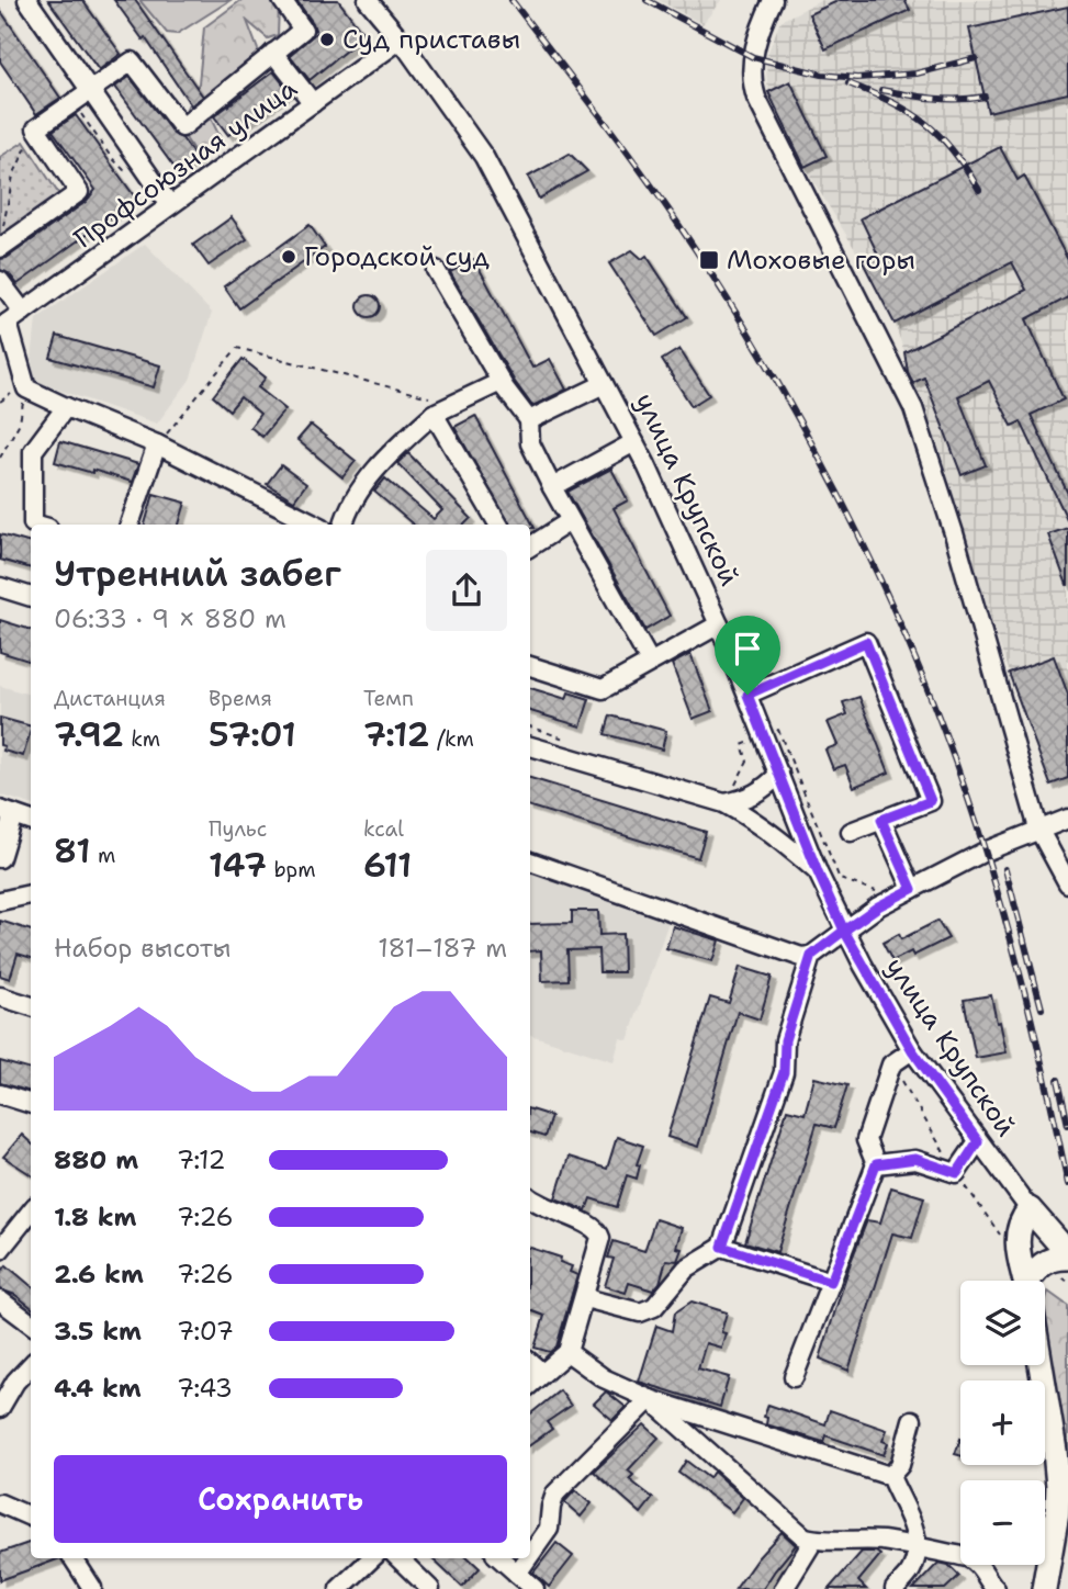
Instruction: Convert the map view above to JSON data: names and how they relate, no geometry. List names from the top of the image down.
{
  "streets": {
    "main road": ["улица Крупской"],
    "street": ["Профсоюзная улица"]
  },
  "crossings": [
    ["Профсоюзная улица", "улица Крупской"]
  ],
  "places": {
    "other": ["Суд приставы", "Городской суд"],
    "transit": ["Моховые горы"]
  },
  "page": {
    "heading": ["Утренний забег", "06:33 · 9 × 880 m"],
    "stats": [
      ["Дистанция", "7.92 km"],
      ["Время", "57:01"],
      ["Темп", "7:12 /km"],
      ["81 m"],
      ["Пульс", "147 bpm"],
      ["kcal", "611"]
    ],
    "chart": ["Набор высоты", "181–187 m"],
    "list": [
      {
        "name": "880 m",
        "note": "7:12"
      },
      {
        "name": "1.8 km",
        "note": "7:26"
      },
      {
        "name": "2.6 km",
        "note": "7:26"
      },
      {
        "name": "3.5 km",
        "note": "7:07"
      },
      {
        "name": "4.4 km",
        "note": "7:43"
      }
    ],
    "map_buttons": ["+", "−"],
    "buttons": "Сохранить"
  }
}
